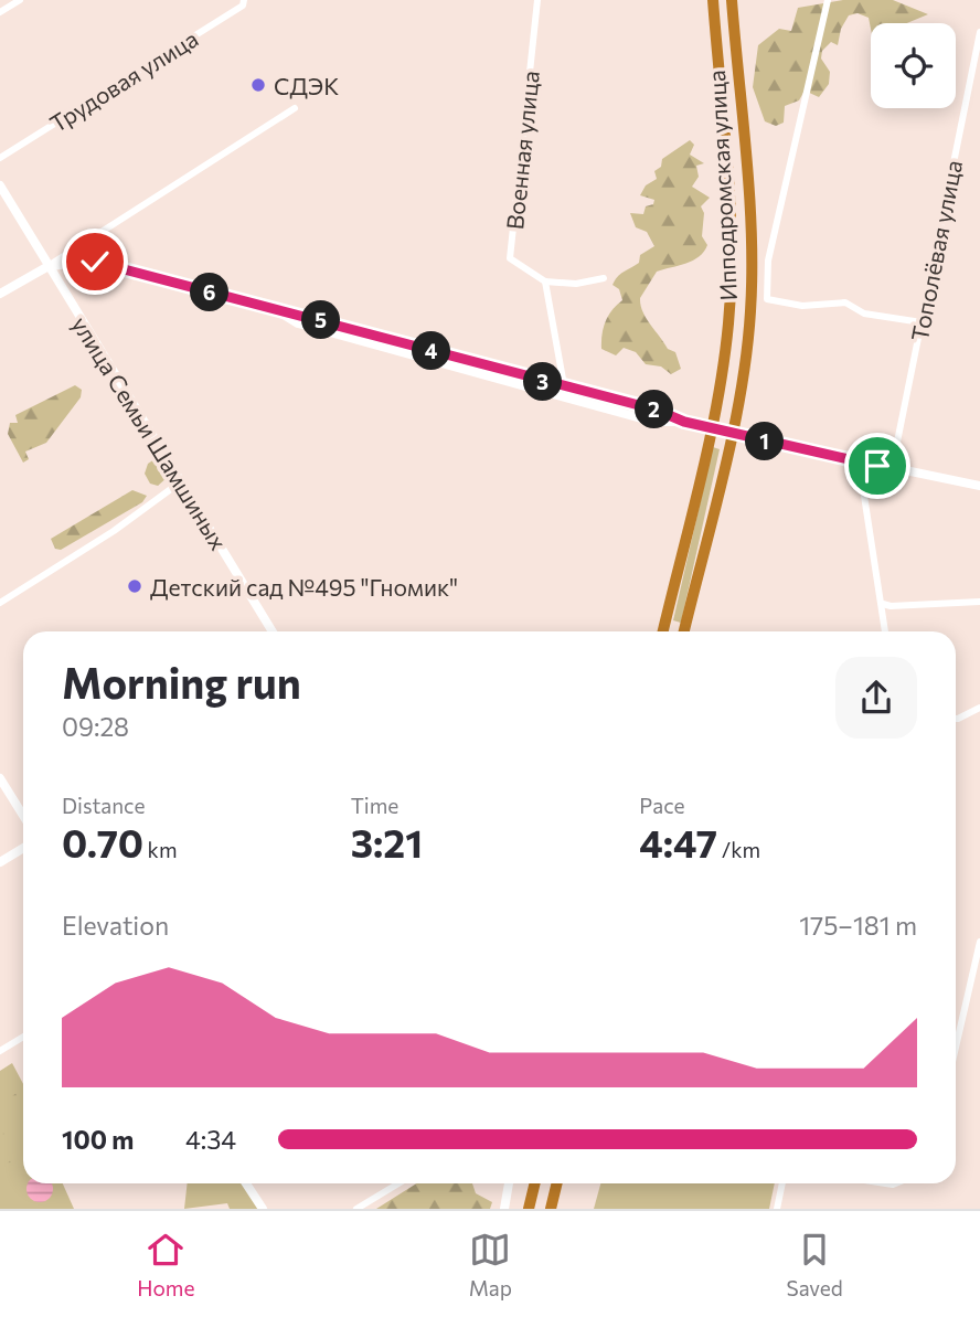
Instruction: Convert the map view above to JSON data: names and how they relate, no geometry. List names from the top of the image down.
{
  "streets": {
    "highway": ["Ипподромская улица"],
    "main road": ["улица Семьи Шамшиных"],
    "street": ["Трудовая улица", "Военная улица", "Тополёвая улица"]
  },
  "places": ["СДЭК", "Детский сад №495 \"Гномик\""],
  "page": {
    "pins": [
      "6",
      "5",
      "4",
      "3",
      "2",
      "1"
    ],
    "heading": ["Morning run", "09:28"],
    "stats": [
      ["Distance", "0.70 km"],
      ["Time", "3:21"],
      ["Pace", "4:47 /km"]
    ],
    "chart": ["Elevation", "175–181 m"],
    "list": [
      {
        "name": "100 m",
        "note": "4:34"
      }
    ],
    "tabs": ["Home", "Map", "Saved"]
  }
}
